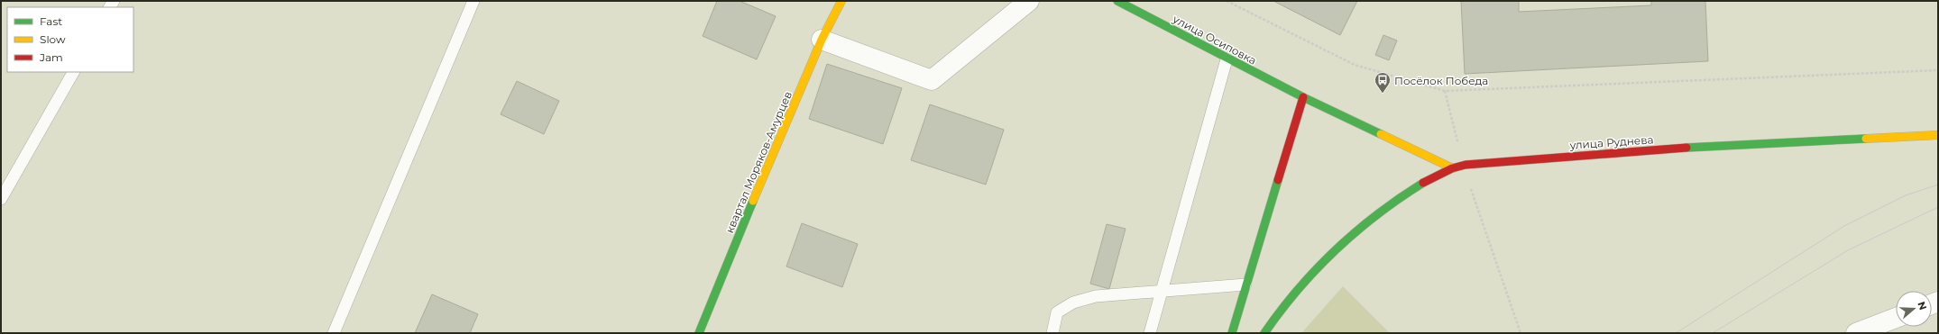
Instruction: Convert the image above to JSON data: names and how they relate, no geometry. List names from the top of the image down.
{
  "streets": {
    "street": ["улица Осиповка", "улица Руднева", "квартал Моряков-Амурцев"]
  },
  "places": {
    "bus stop": ["Посёлок Победа"]
  },
  "legend": ["Fast", "Slow", "Jam"],
  "north": "right"
}
